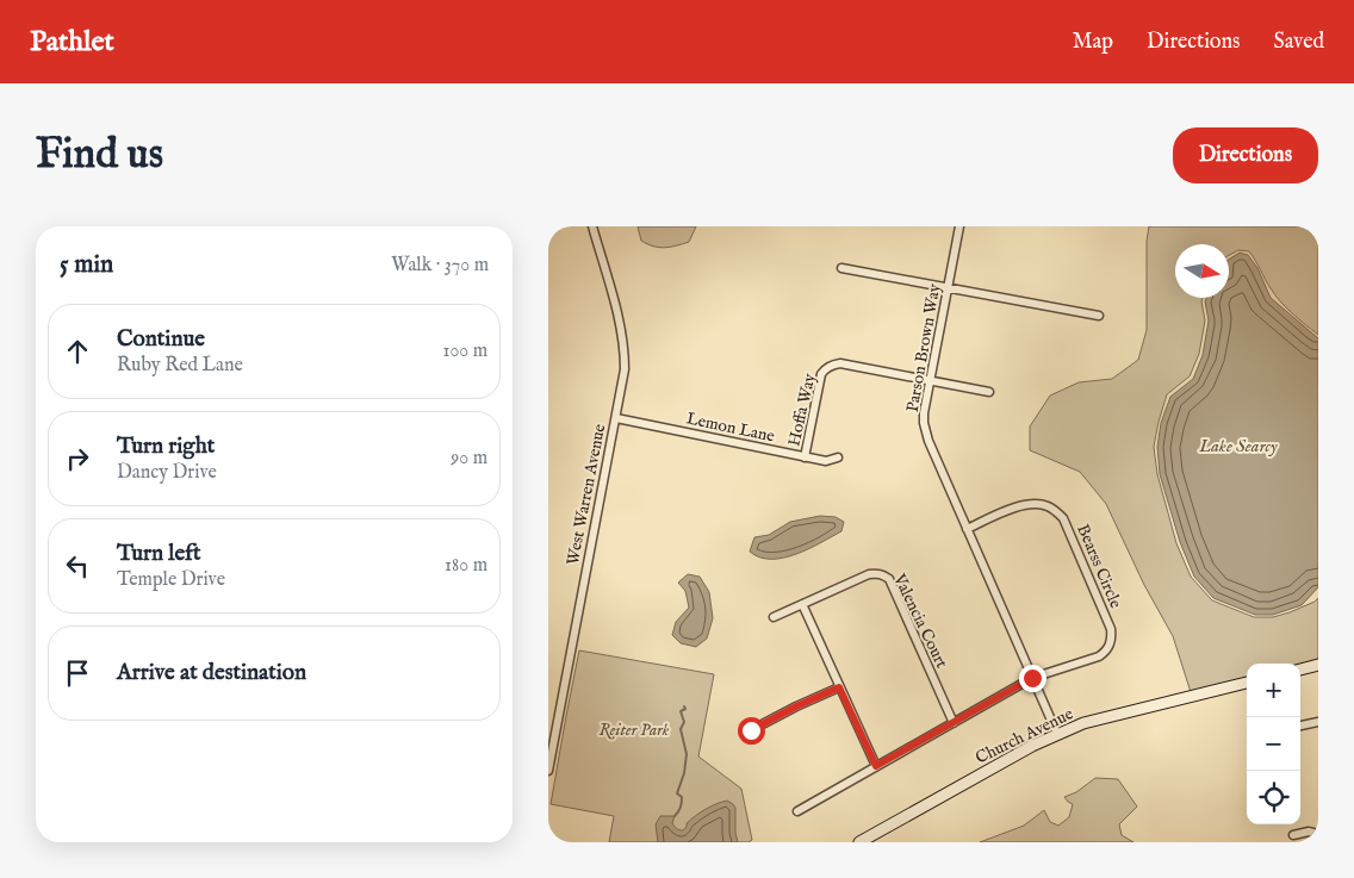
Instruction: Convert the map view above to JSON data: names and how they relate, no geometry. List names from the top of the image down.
{
  "streets": {
    "street": [
      "Parson Brown Way",
      "Hoffa Way",
      "Lemon Lane",
      "West Warren Avenue",
      "Bearss Circle",
      "Valencia Court",
      "Church Avenue"
    ]
  },
  "crossings": [
    ["Parson Brown Way", "Hoffa Way"],
    ["Parson Brown Way", "Bearss Circle"],
    ["Parson Brown Way", "Church Avenue"],
    ["Hoffa Way", "Lemon Lane"],
    ["Lemon Lane", "West Warren Avenue"]
  ],
  "water": ["Lake Searcy"],
  "parks": ["Reiter Park"],
  "north": "right",
  "page": {
    "header": "Pathlet",
    "nav": ["Map", "Directions", "Saved"],
    "buttons": "Directions",
    "title": "Find us",
    "heading": ["5 min", "Walk · 370 m"],
    "list": [
      ["Continue", "Ruby Red Lane", "100 m"],
      ["Turn right", "Dancy Drive", "90 m"],
      ["Turn left", "Temple Drive", "180 m"],
      "Arrive at destination"
    ],
    "map_buttons": ["+", "−"]
  }
}
